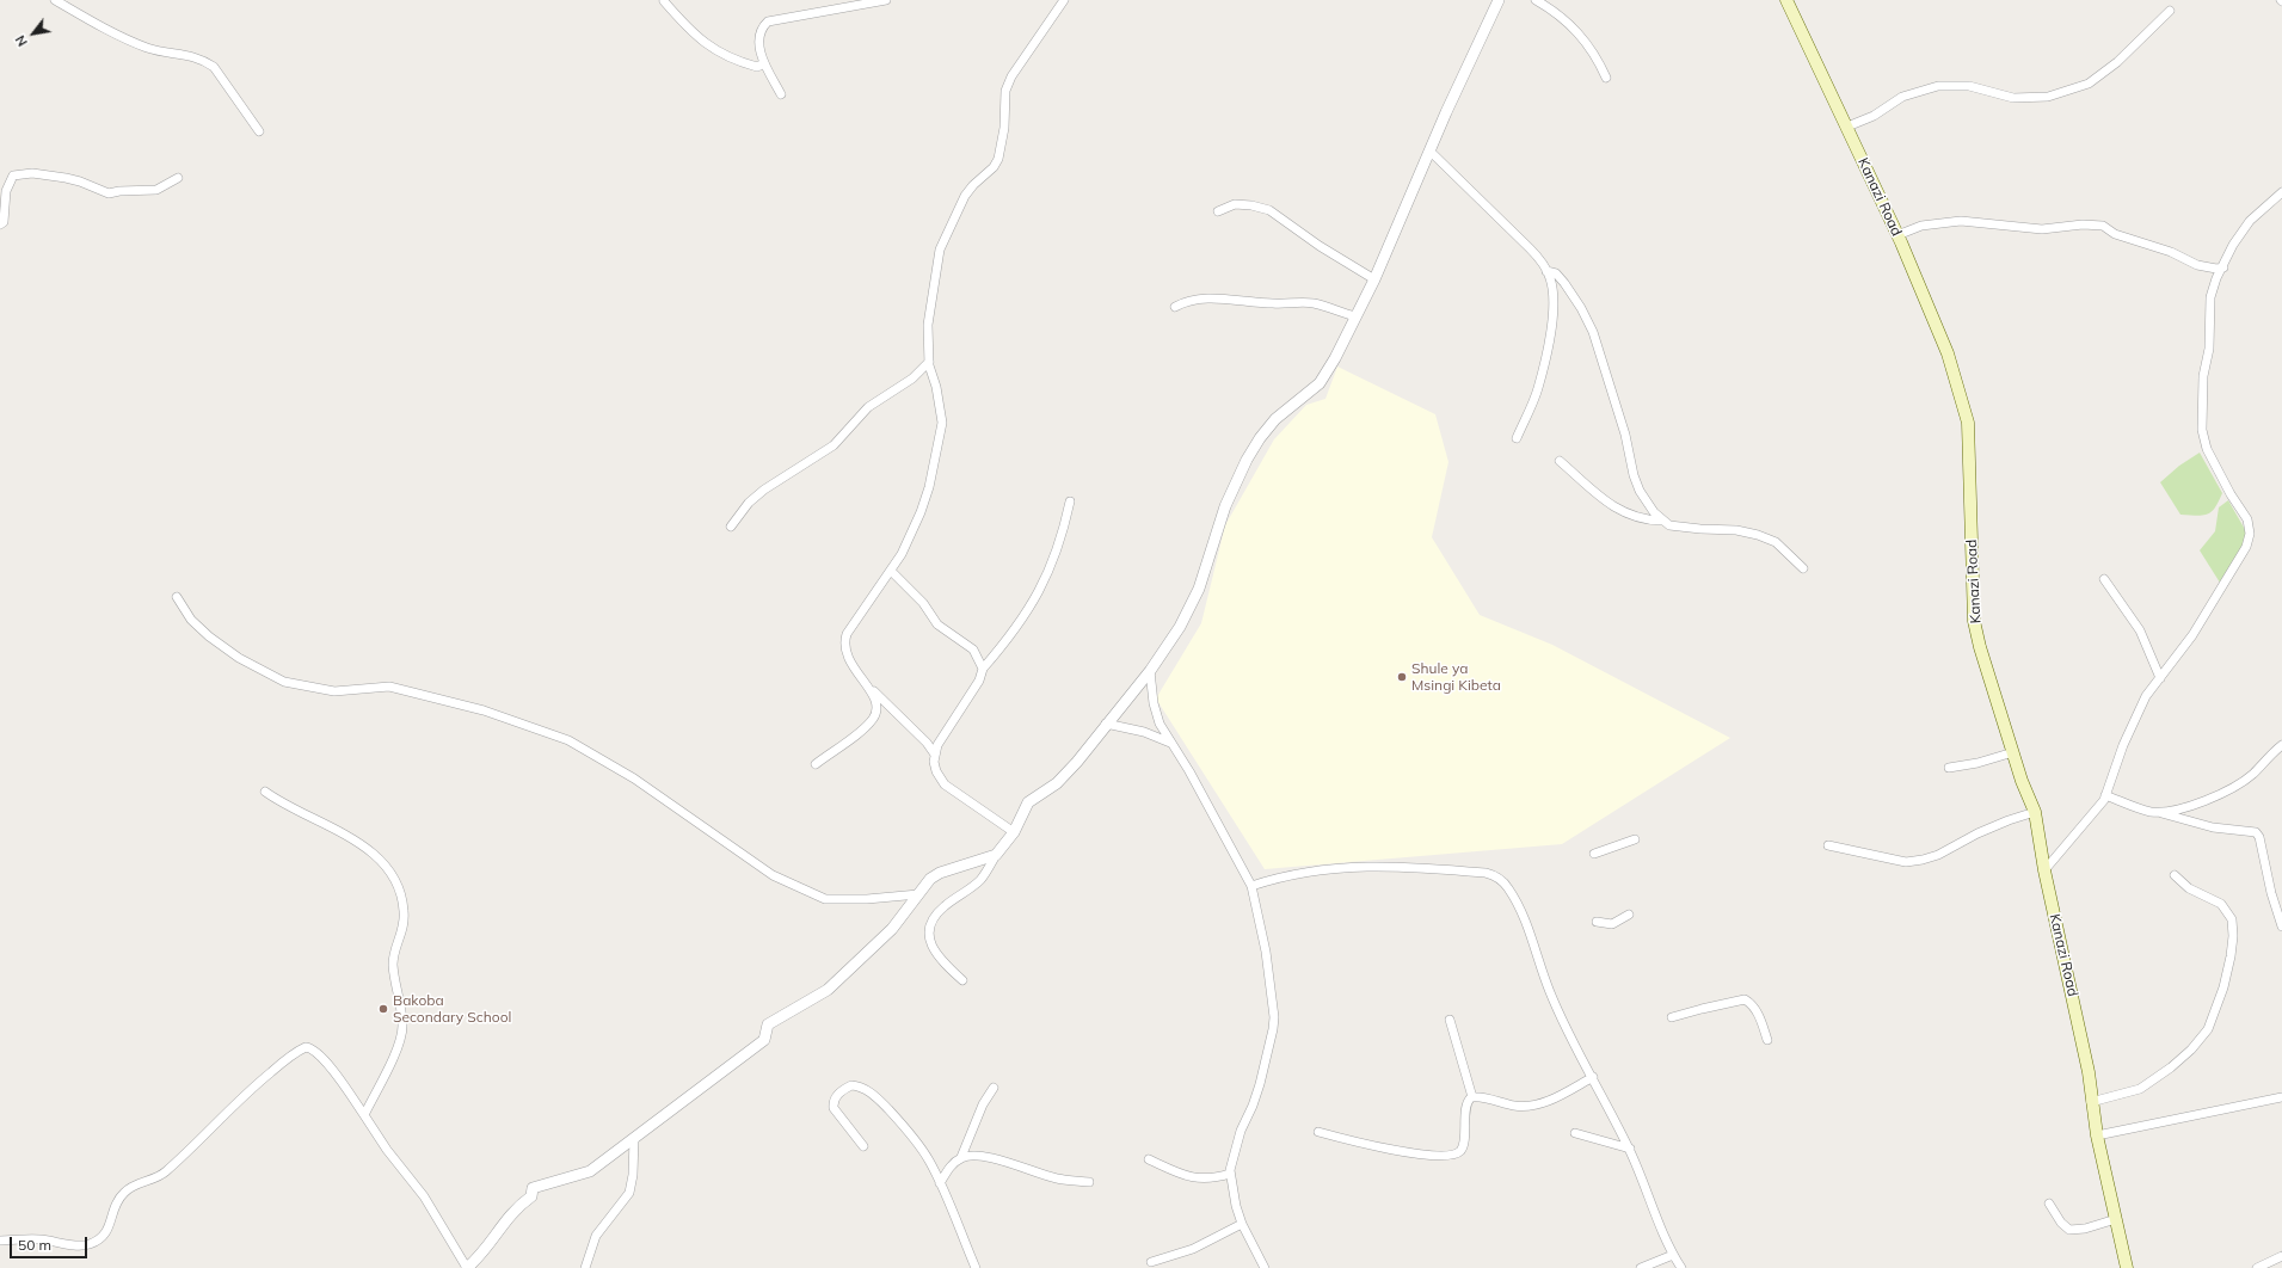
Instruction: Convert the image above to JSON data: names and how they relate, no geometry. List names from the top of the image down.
{
  "streets": {
    "main road": ["Kanazi Road"]
  },
  "places": ["Shule ya Msingi Kibeta", "Bakoba Secondary School"],
  "scale_bar": "50 m",
  "north": "bottom left"
}
